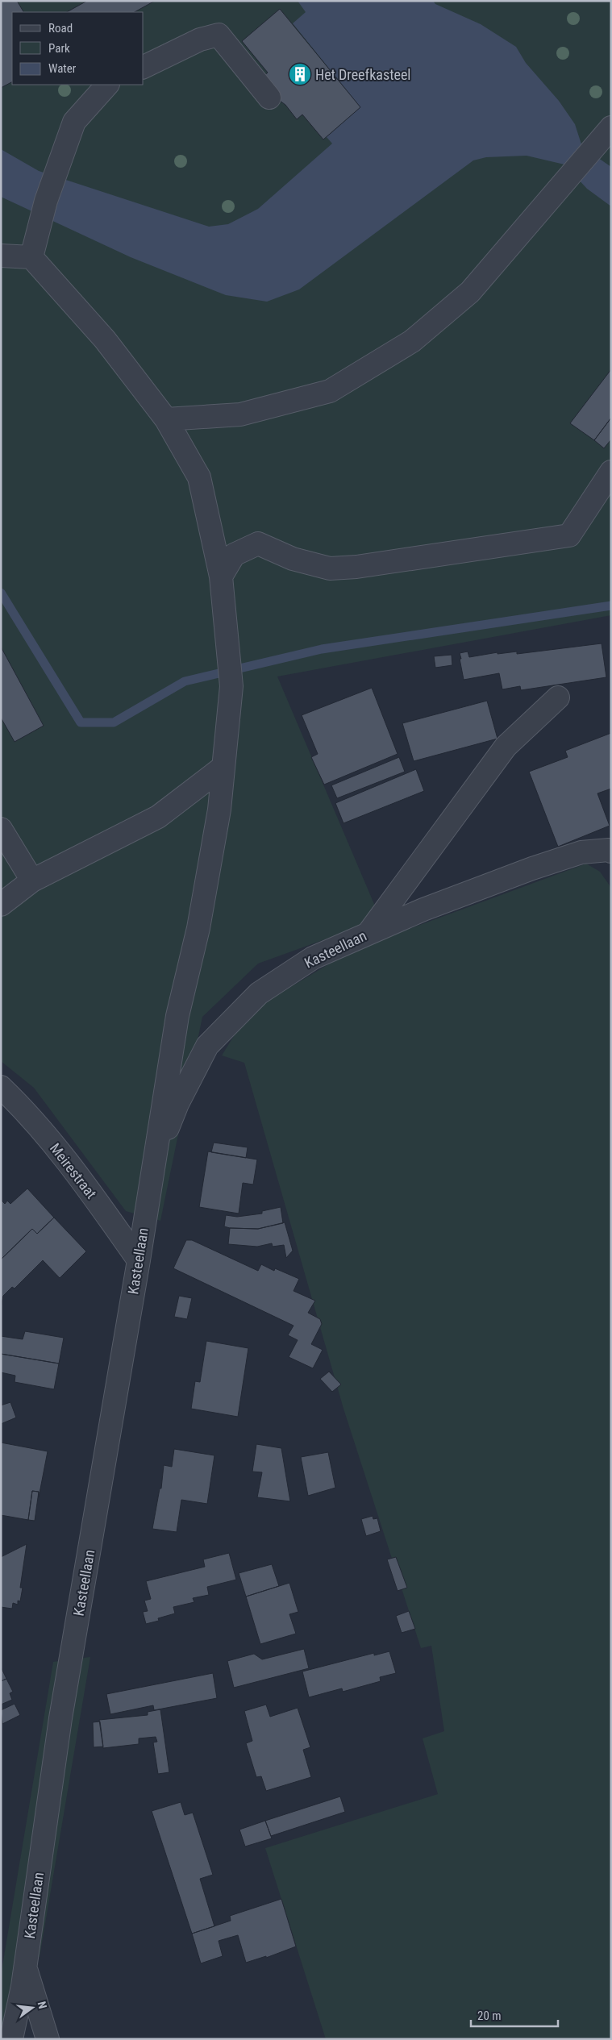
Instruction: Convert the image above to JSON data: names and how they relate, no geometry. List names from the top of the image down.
{
  "streets": {
    "street": ["Kasteellaan", "Meirestraat"]
  },
  "crossings": [
    ["Kasteellaan", "Meirestraat"]
  ],
  "places": {
    "building": ["Het Dreefkasteel"]
  },
  "legend": ["Road", "Park", "Water"],
  "scale_bar": "20 m",
  "north": "right"
}
